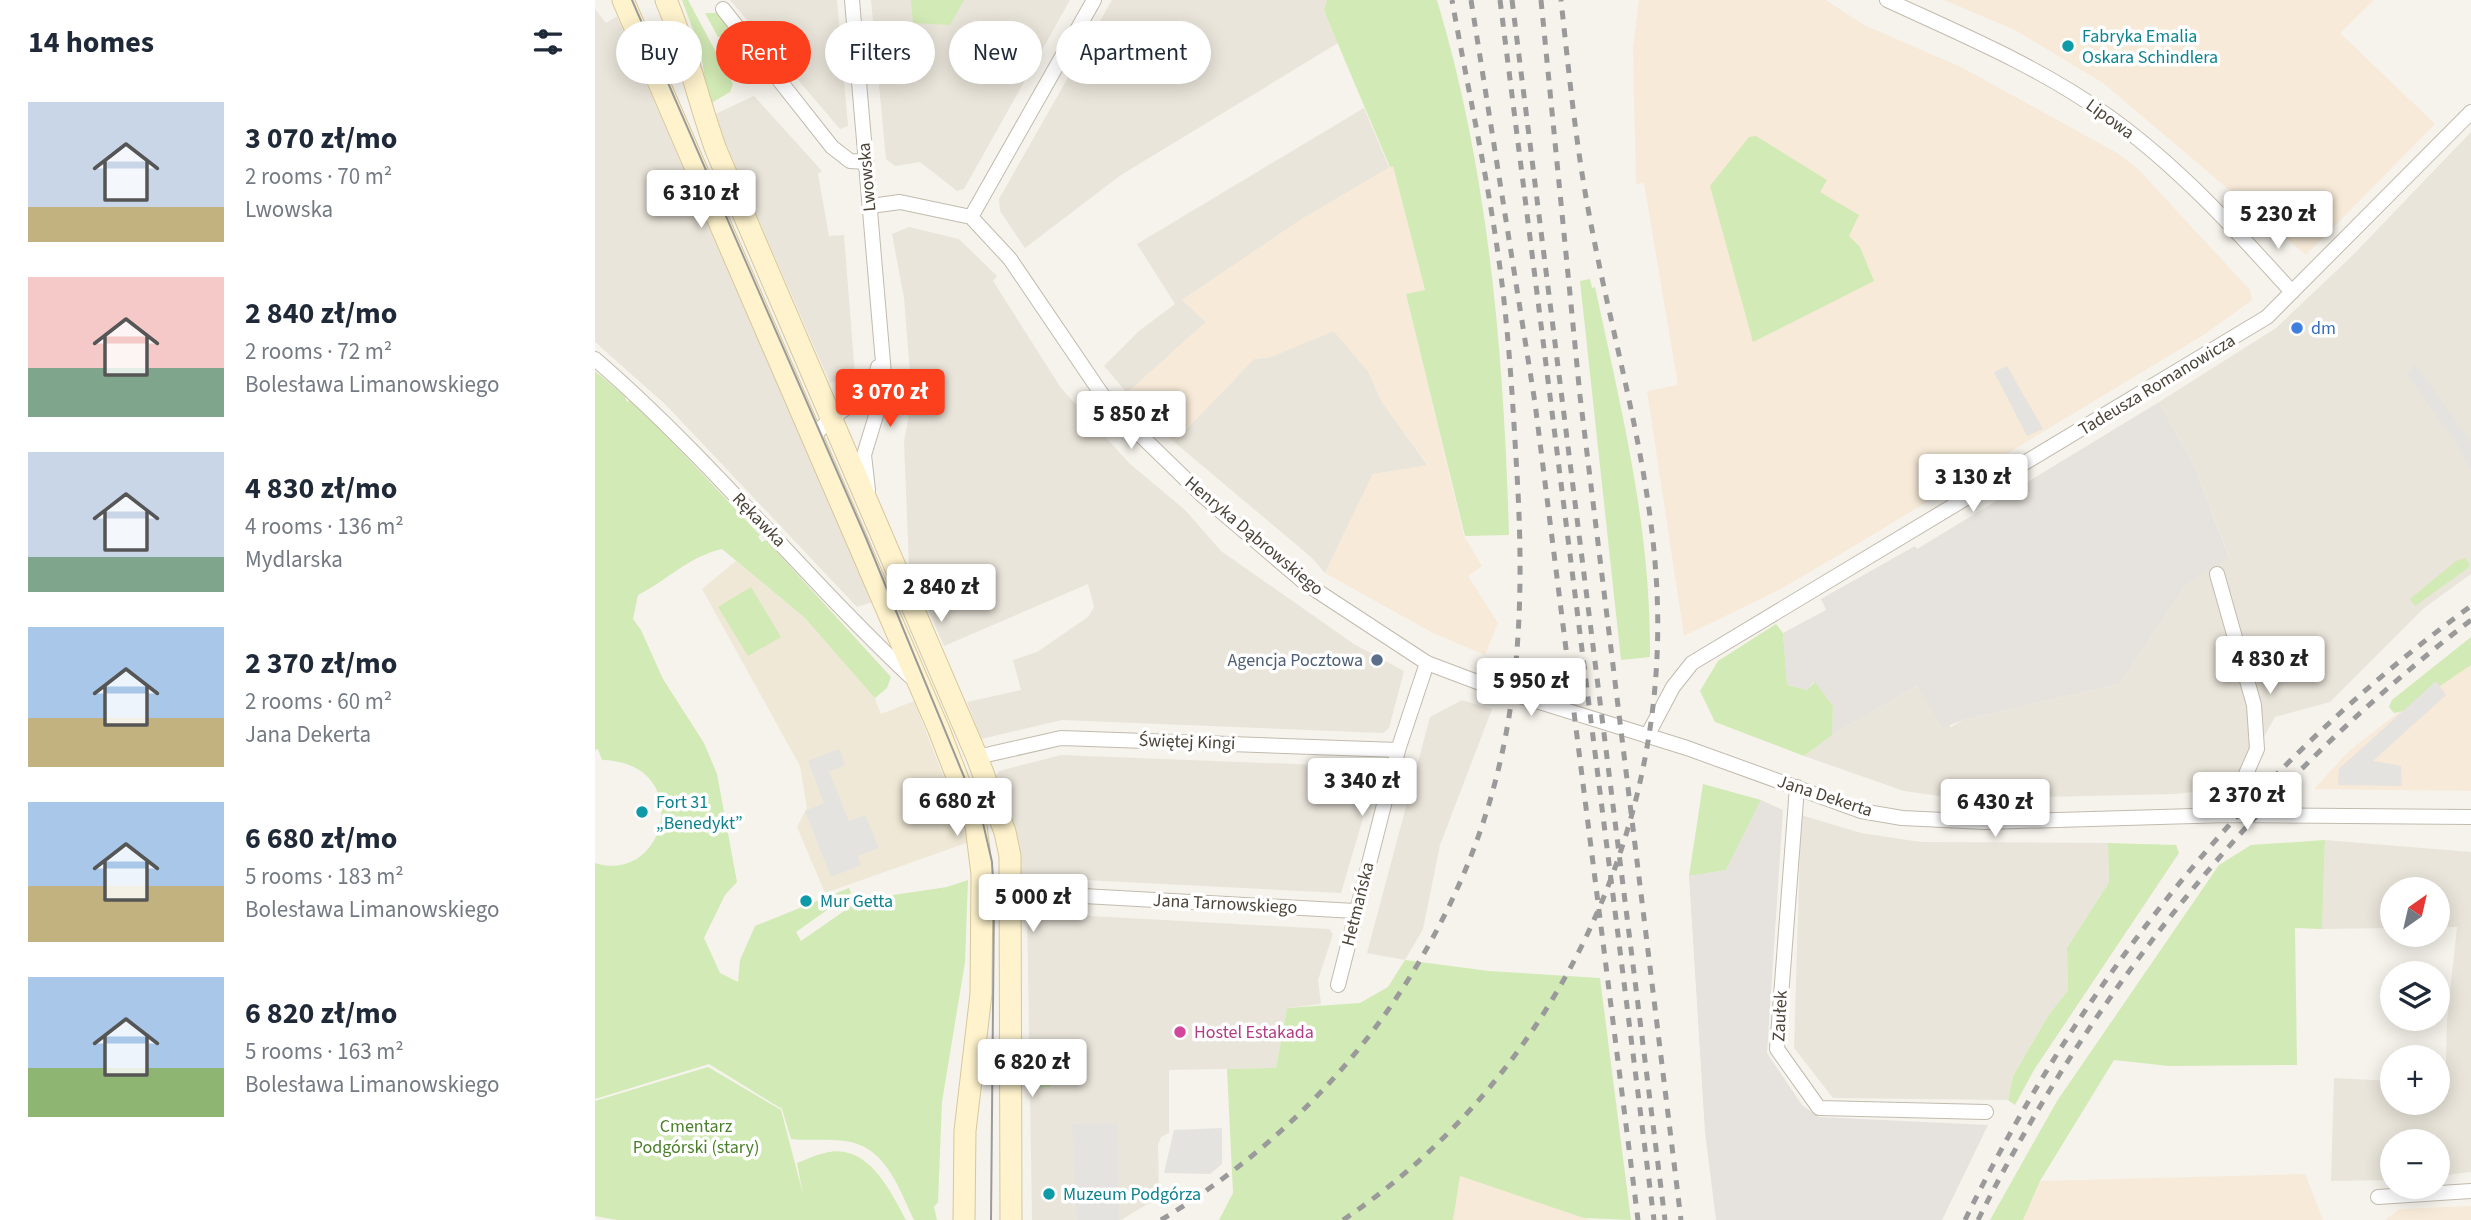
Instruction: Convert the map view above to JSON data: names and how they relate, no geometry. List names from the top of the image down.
{
  "streets": {
    "street": [
      "Lipowa",
      "Lwowska",
      "Tadeusza Romanowicza",
      "Rękawka",
      "Henryka Dąbrowskiego",
      "Świętej Kingi",
      "Jana Dekerta",
      "Jana Tarnowskiego",
      "Hetmańska",
      "Zaułek"
    ]
  },
  "crossings": [
    ["Lipowa", "Tadeusza Romanowicza"],
    ["Tadeusza Romanowicza", "Henryka Dąbrowskiego"],
    ["Tadeusza Romanowicza", "Jana Dekerta"],
    ["Henryka Dąbrowskiego", "Jana Dekerta"],
    ["Henryka Dąbrowskiego", "Hetmańska"],
    ["Świętej Kingi", "Hetmańska"],
    ["Jana Dekerta", "Zaułek"],
    ["Jana Tarnowskiego", "Hetmańska"]
  ],
  "parks": ["Cmentarz Podgórski (stary)"],
  "places": [
    "Fabryka Emalia Oskara Schindlera",
    "dm",
    "Agencja Pocztowa",
    "Fort 31 „Benedykt”",
    "Mur Getta",
    "Hostel Estakada",
    "Muzeum Podgórza"
  ],
  "north": "top right",
  "page": {
    "heading": "14 homes",
    "chip": [
      "Buy",
      "Rent",
      "Filters",
      "New",
      "Apartment"
    ],
    "list": [
      {
        "name": "3 070 zł/mo",
        "note": "2 rooms · 70 m² · Lwowska"
      },
      {
        "name": "2 840 zł/mo",
        "note": "2 rooms · 72 m² · Bolesława Limanowskiego"
      },
      {
        "name": "4 830 zł/mo",
        "note": "4 rooms · 136 m² · Mydlarska"
      },
      {
        "name": "2 370 zł/mo",
        "note": "2 rooms · 60 m² · Jana Dekerta"
      },
      {
        "name": "6 680 zł/mo",
        "note": "5 rooms · 183 m² · Bolesława Limanowskiego"
      },
      {
        "name": "6 820 zł/mo",
        "note": "5 rooms · 163 m² · Bolesława Limanowskiego"
      }
    ],
    "price": [
      "6 310 zł",
      "5 230 zł",
      "3 070 zł",
      "5 850 zł",
      "3 130 zł",
      "2 840 zł",
      "4 830 zł",
      "5 950 zł",
      "3 340 zł",
      "2 370 zł",
      "6 680 zł",
      "6 430 zł",
      "5 000 zł",
      "6 820 zł"
    ],
    "map_buttons": ["+", "−"]
  }
}
